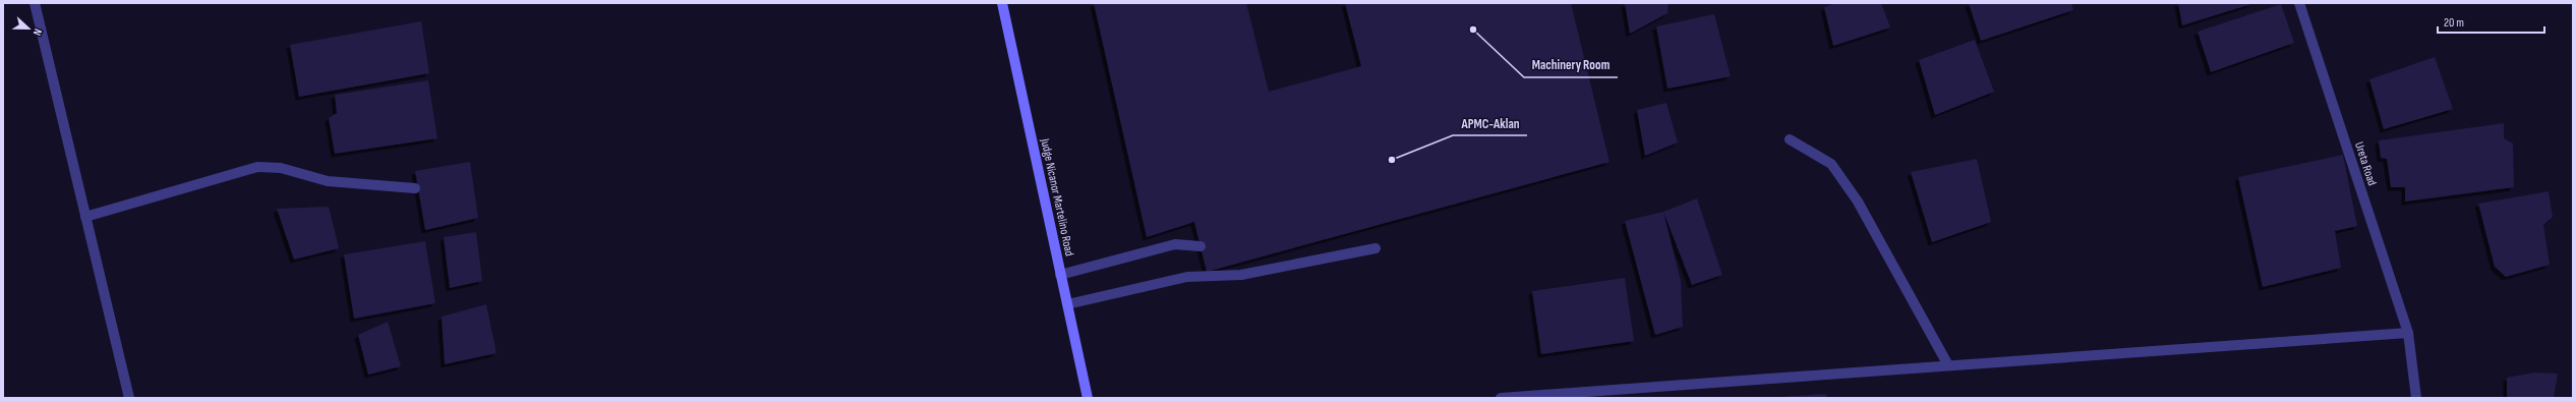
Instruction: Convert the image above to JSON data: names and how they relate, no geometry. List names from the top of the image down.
{
  "streets": {
    "main road": ["Judge Nicanor Martelino Road"],
    "street": ["Ureta Road"]
  },
  "places": ["Machinery Room", "APMC-Aklan"],
  "scale_bar": "20 m",
  "north": "right"
}
